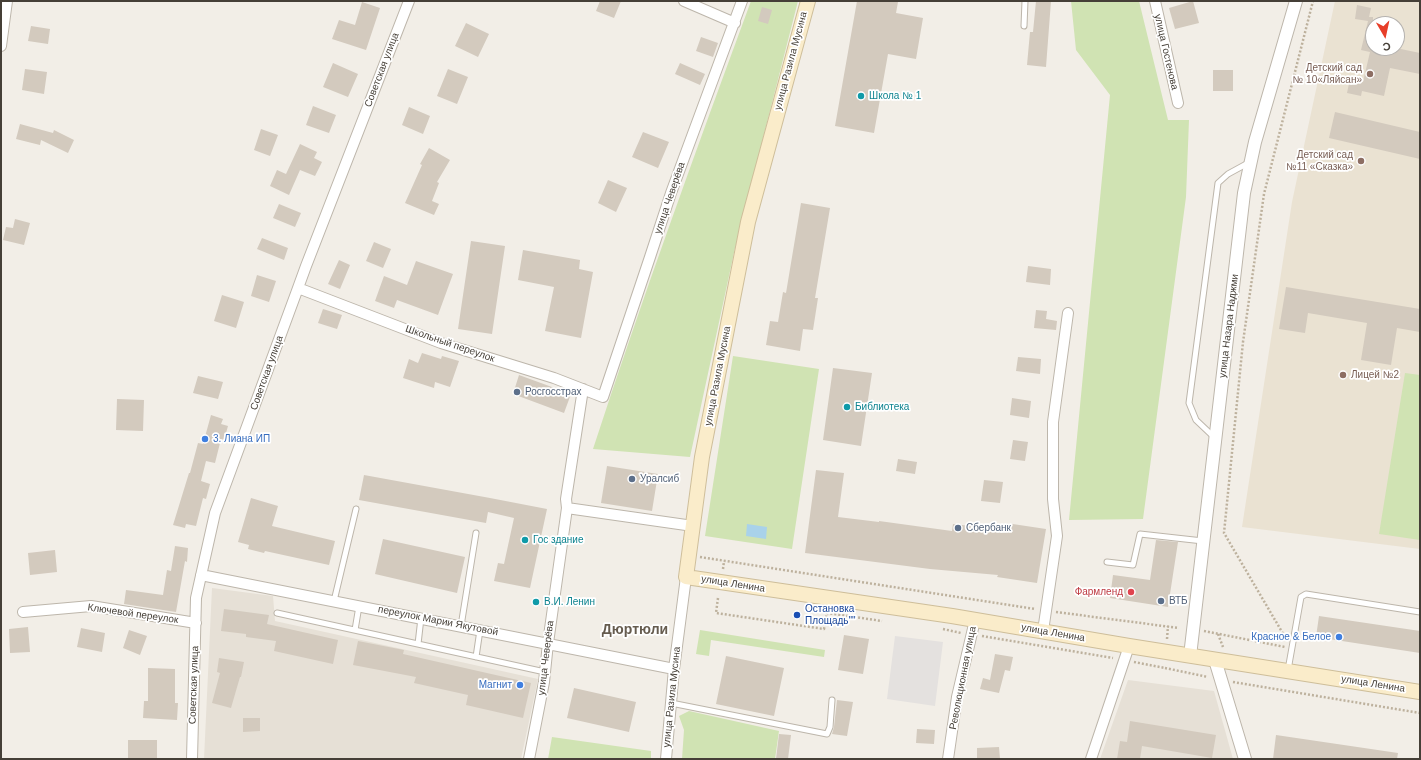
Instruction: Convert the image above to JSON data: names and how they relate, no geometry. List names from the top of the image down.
{
  "streets": {
    "main road": ["улица Разила Мусина", "улица Ленина"],
    "street": [
      "улица Гостенова",
      "Советская улица",
      "улица Чеверёва",
      "улица Назара Наджми",
      "Школьный переулок",
      "Ключевой переулок",
      "переулок Марии Якутовой",
      "Революционная улица"
    ]
  },
  "crossings": [
    ["улица Разила Мусина", "улица Ленина"],
    ["улица Разила Мусина", "переулок Марии Якутовой"],
    ["Советская улица", "Школьный переулок"],
    ["Советская улица", "Ключевой переулок"],
    ["Советская улица", "переулок Марии Якутовой"],
    ["улица Чеверёва", "Школьный переулок"],
    ["улица Чеверёва", "переулок Марии Якутовой"],
    ["улица Назара Наджми", "улица Ленина"],
    ["улица Ленина", "Революционная улица"]
  ],
  "districts": ["Дюртюли"],
  "places": [
    "Детский сад № 10«Ляйсан»",
    "Школа № 1",
    "Детский сад №11 «Сказка»",
    "Лицей №2",
    "Росгосстрах",
    "Библиотека",
    "3. Лиана ИП",
    "Уралсиб",
    "Сбербанк",
    "Гос здание",
    "Фармленд",
    "ВТБ",
    "В.И. Ленин",
    "Остановка Площадь\"\"",
    "Красное & Белое",
    "Магнит"
  ],
  "north": "bottom"
}
